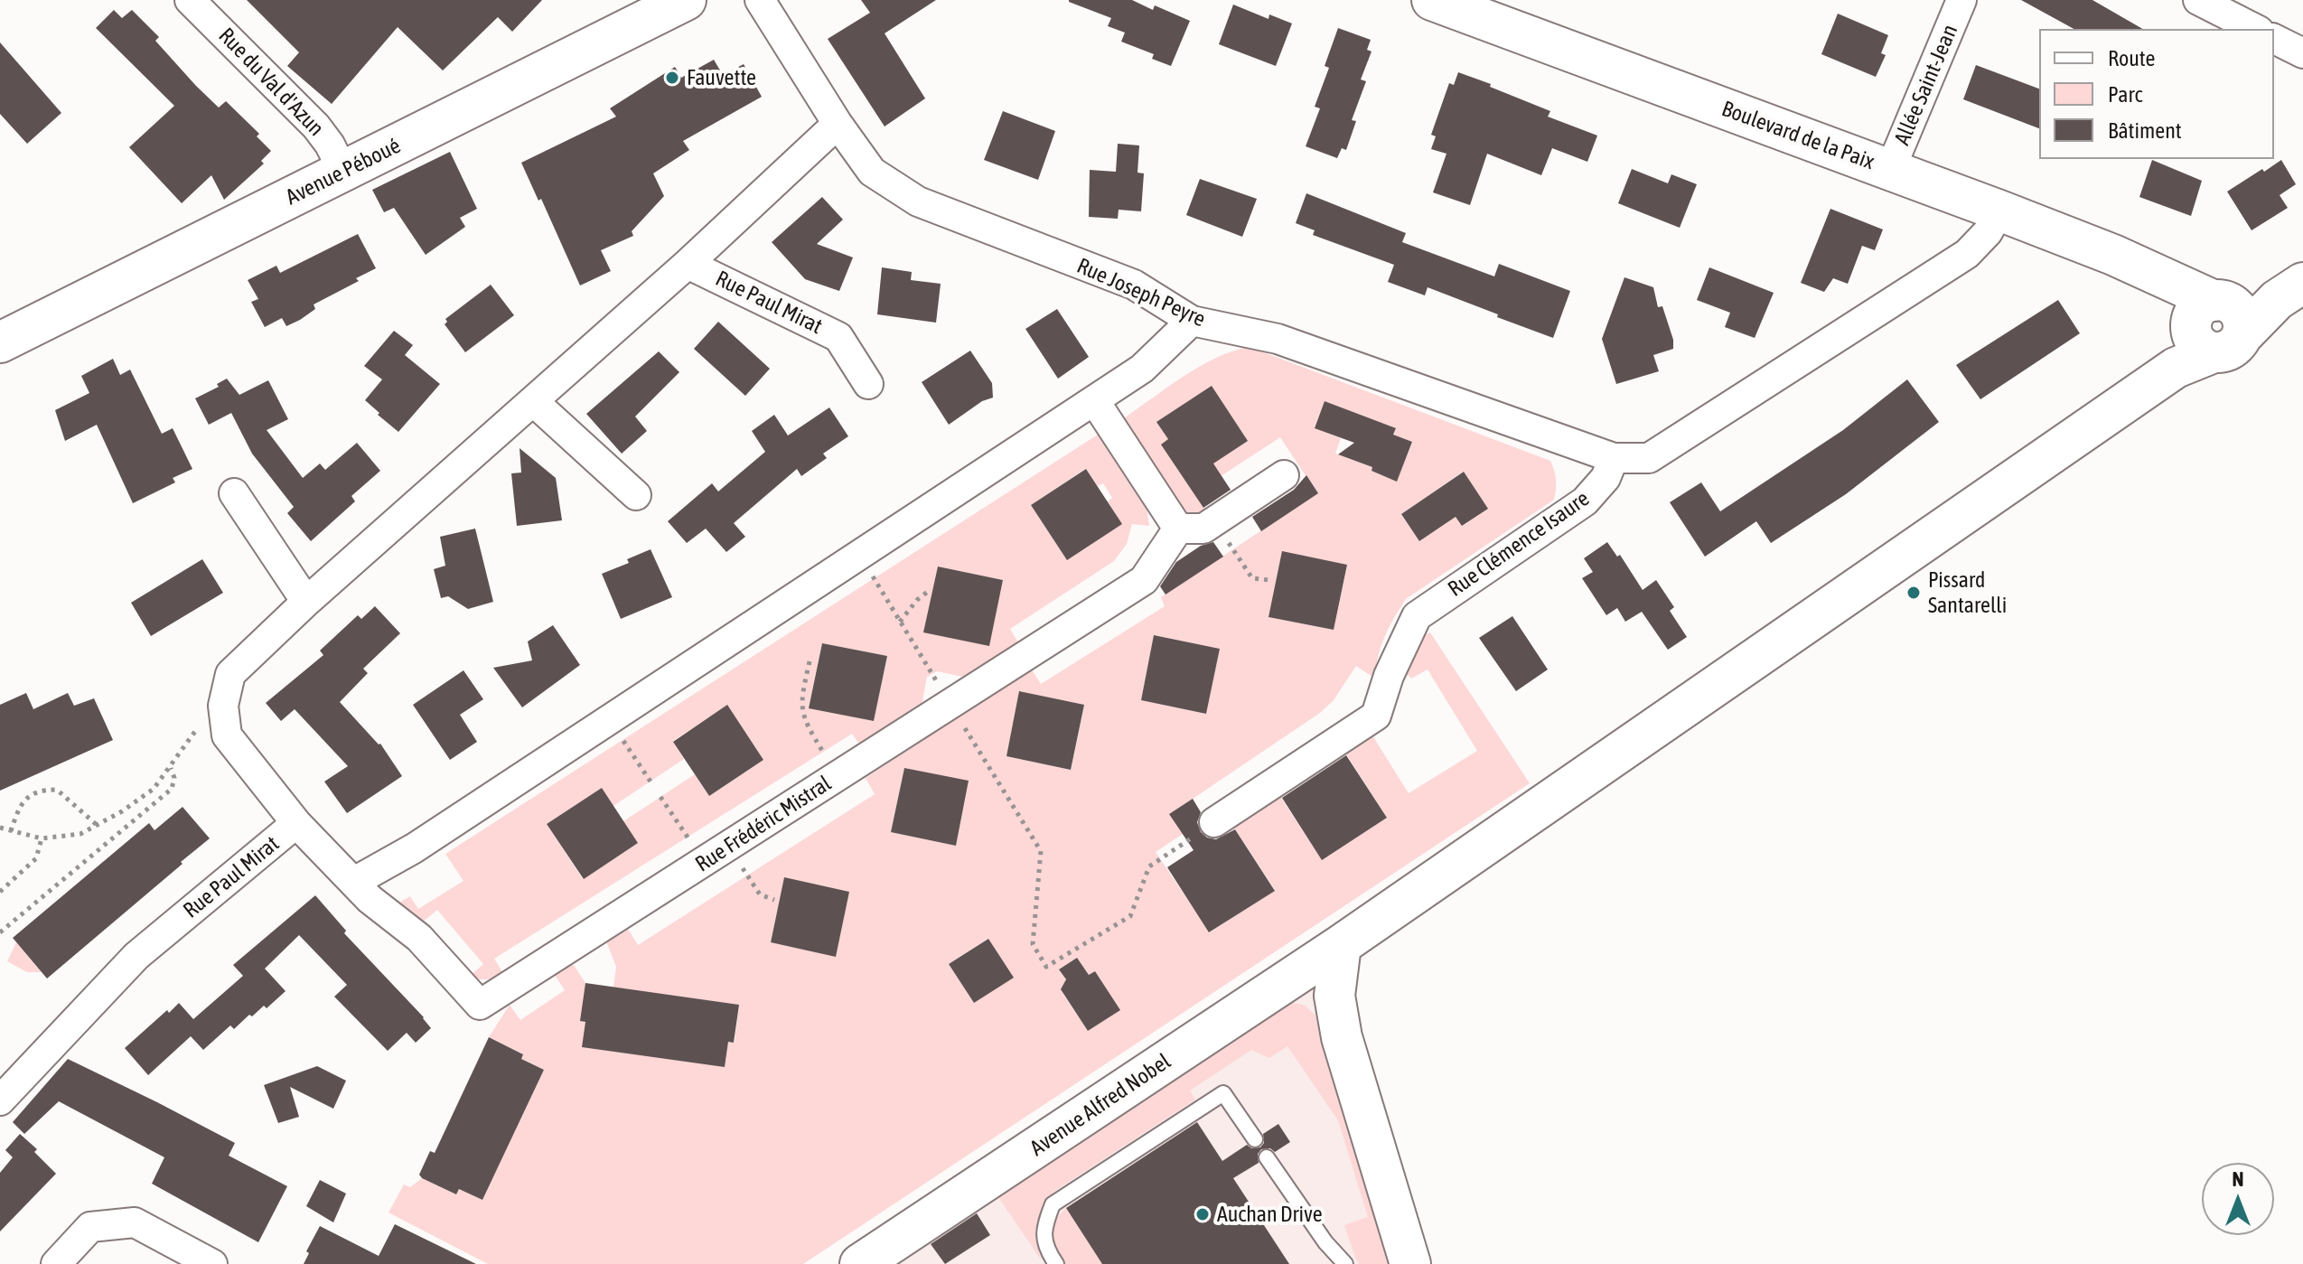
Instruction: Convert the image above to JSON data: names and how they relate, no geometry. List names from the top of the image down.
{
  "streets": {
    "main road": ["Boulevard de la Paix", "Avenue Péboué", "Avenue Alfred Nobel"],
    "street": [
      "Rue du Val d'Azun",
      "Allée Saint-Jean",
      "Rue Joseph Peyre",
      "Rue Paul Mirat",
      "Rue Clémence Isaure",
      "Rue Frédéric Mistral"
    ]
  },
  "crossings": [
    ["Rue du Val d'Azun", "Avenue Péboué"],
    ["Allée Saint-Jean", "Boulevard de la Paix"],
    ["Boulevard de la Paix", "Avenue Alfred Nobel"],
    ["Rue Joseph Peyre", "Rue Paul Mirat"],
    ["Rue Joseph Peyre", "Rue Clémence Isaure"],
    ["Rue Paul Mirat", "Rue Frédéric Mistral"]
  ],
  "places": ["Fauvette", "Pissard Santarelli", "Auchan Drive"],
  "legend": ["Route", "Parc", "Bâtiment"],
  "north": "top"
}
